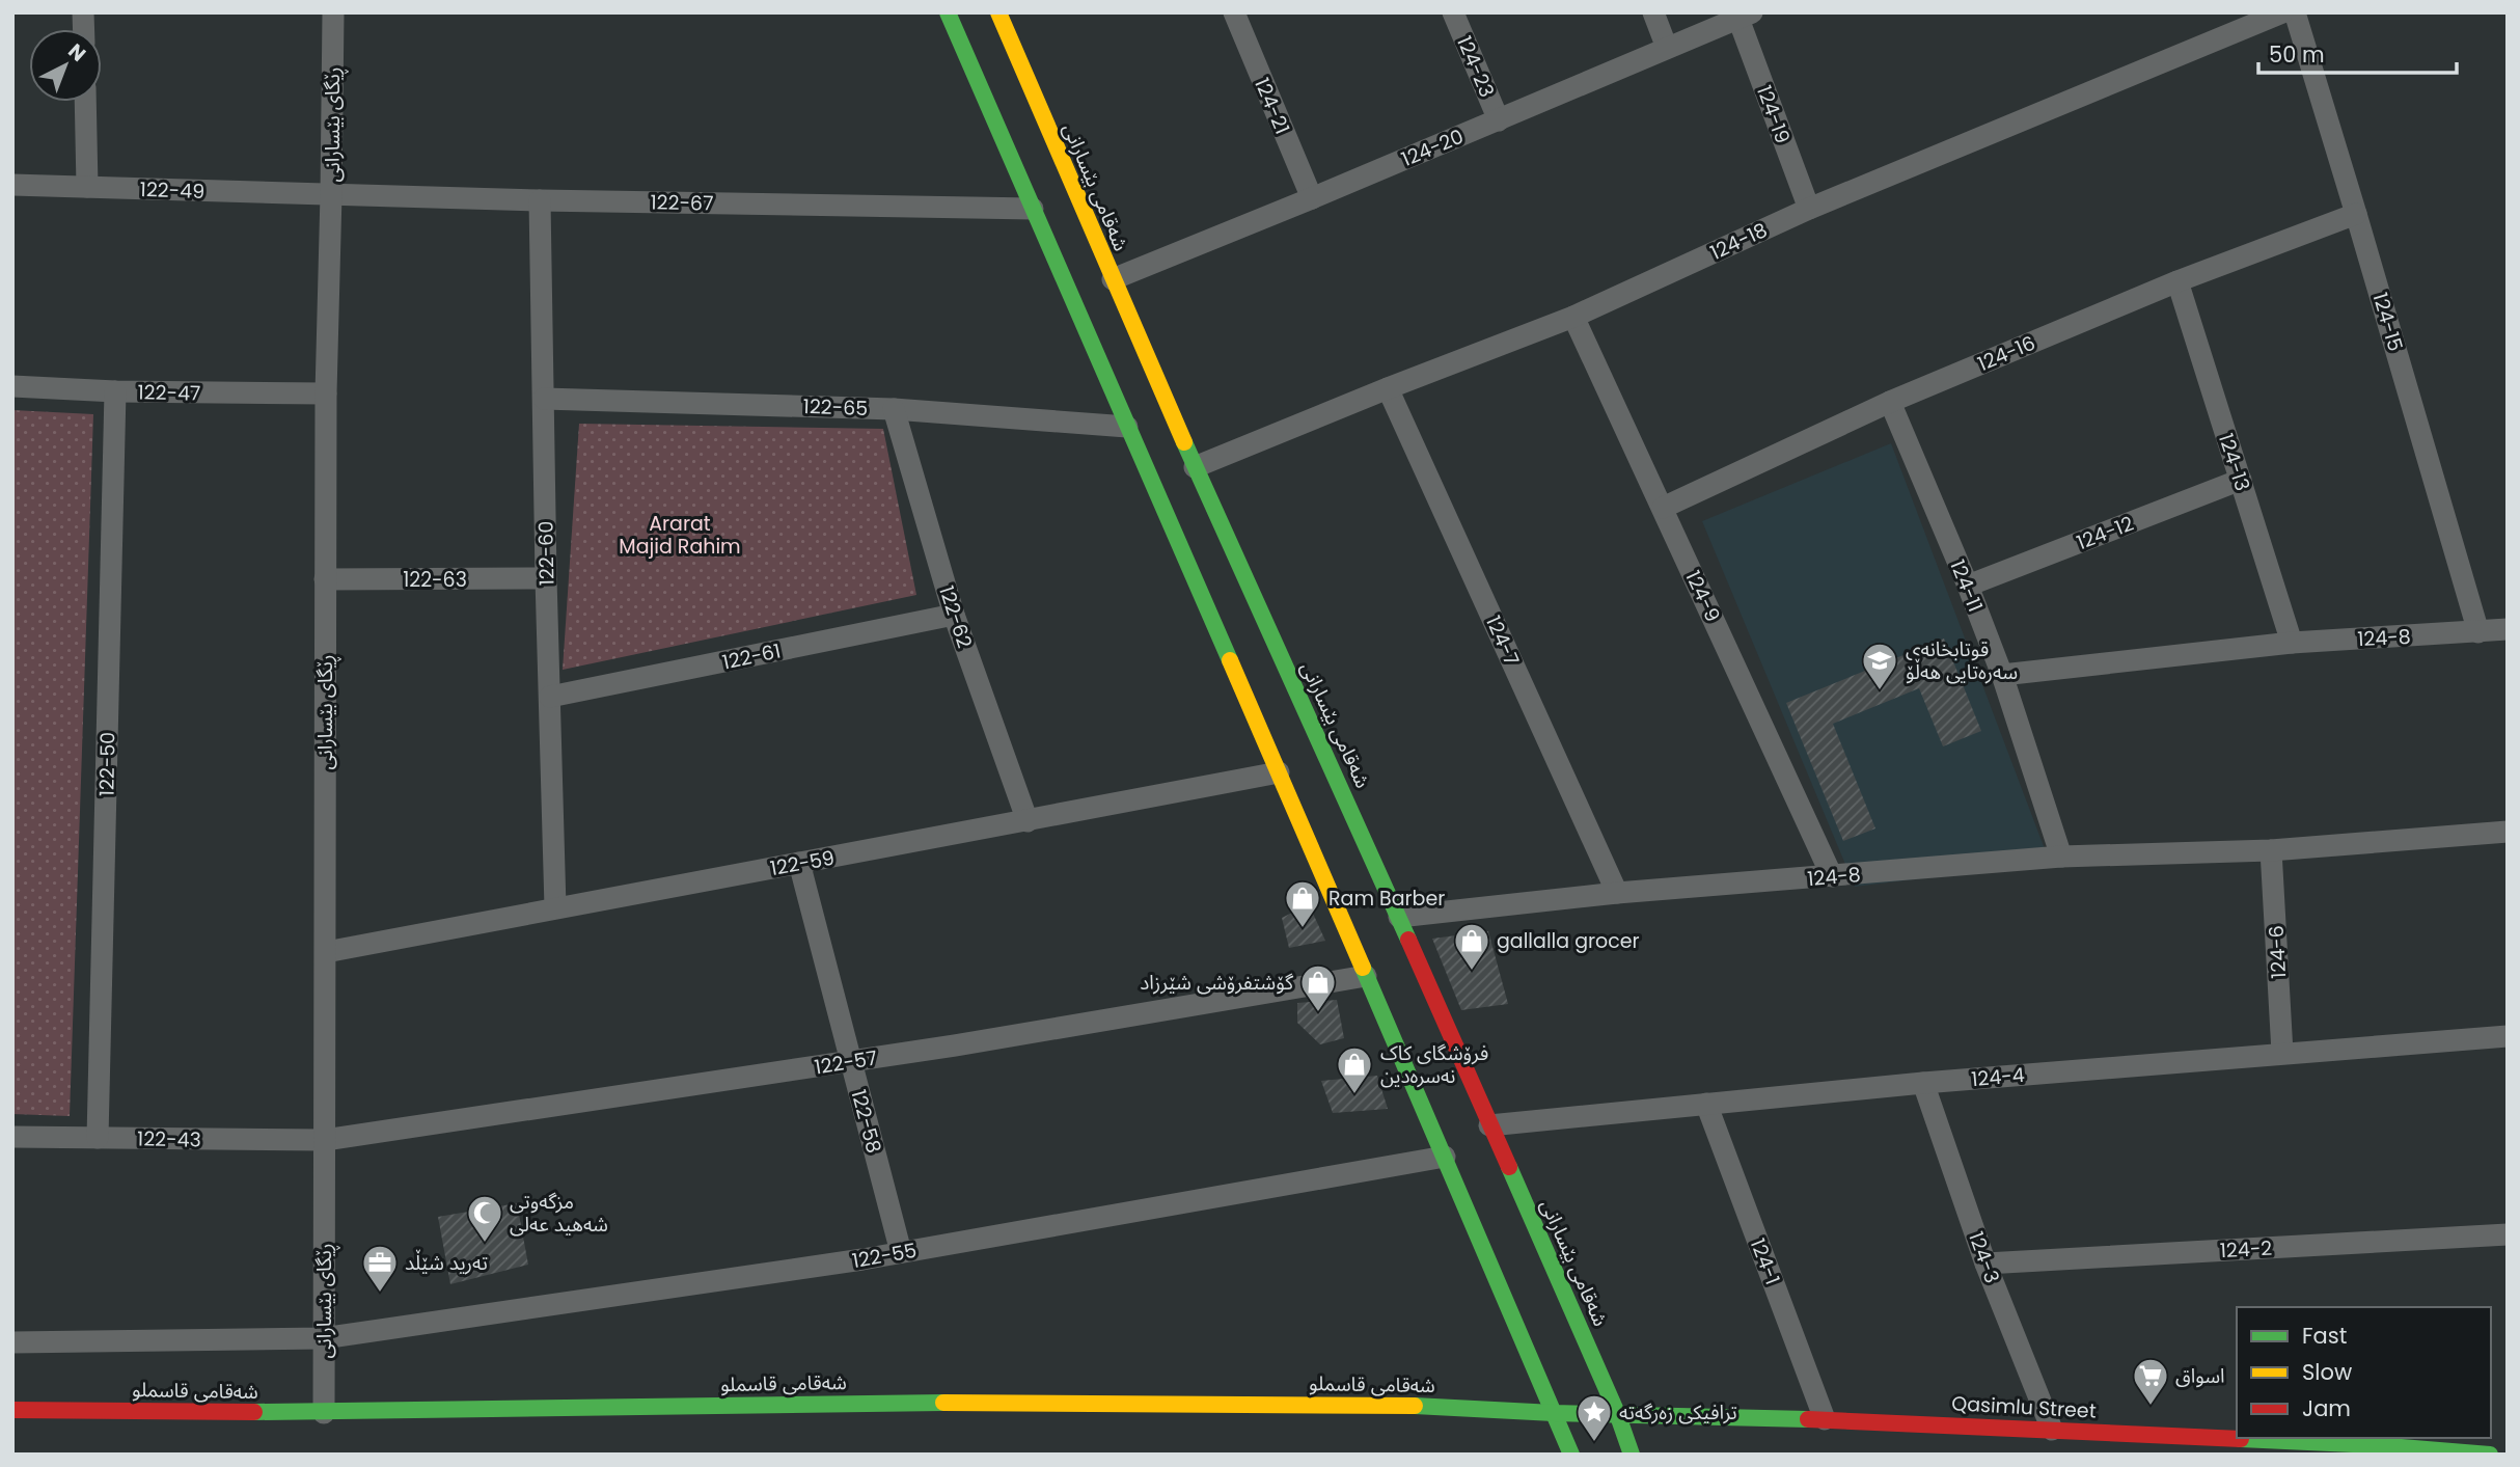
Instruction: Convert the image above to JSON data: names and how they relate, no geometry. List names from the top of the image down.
{
  "streets": {
    "main road": ["شەقامی بێسارانی", "شەقامی قاسملو", "Qasimlu Street"],
    "street": [
      "124-23",
      "124-21",
      "124-19",
      "ڕێگای بێسارانی",
      "124-20",
      "122-49",
      "122-67",
      "124-18",
      "124-15",
      "124-16",
      "122-47",
      "122-65",
      "124-13",
      "124-12",
      "122-60",
      "122-63",
      "124-11",
      "124-9",
      "122-62",
      "124-8",
      "124-7",
      "122-61",
      "122-50",
      "122-59",
      "124-6",
      "122-57",
      "124-4",
      "122-58",
      "122-43",
      "124-2",
      "122-55",
      "124-3",
      "124-1"
    ]
  },
  "crossings": [
    ["124-23", "124-20"],
    ["124-21", "124-20"],
    ["124-19", "124-20"],
    ["124-19", "124-18"],
    ["ڕێگای بێسارانی", "122-49"],
    ["ڕێگای بێسارانی", "122-67"],
    ["ڕێگای بێسارانی", "122-47"],
    ["ڕێگای بێسارانی", "122-63"],
    ["ڕێگای بێسارانی", "122-59"],
    ["ڕێگای بێسارانی", "122-57"],
    ["ڕێگای بێسارانی", "122-43"],
    ["ڕێگای بێسارانی", "122-55"],
    ["ڕێگای بێسارانی", "شەقامی قاسملو"],
    ["124-20", "شەقامی بێسارانی"],
    ["شەقامی بێسارانی", "124-18"],
    ["شەقامی بێسارانی", "124-8"],
    ["شەقامی بێسارانی", "124-4"],
    ["شەقامی بێسارانی", "Qasimlu Street"],
    ["122-49", "122-67"],
    ["122-67", "122-60"],
    ["124-18", "124-9"],
    ["124-18", "124-7"],
    ["124-15", "124-16"],
    ["124-15", "124-8"],
    ["124-16", "124-13"],
    ["124-16", "124-11"],
    ["124-16", "124-9"],
    ["122-47", "122-50"],
    ["122-65", "122-60"],
    ["122-65", "122-62"],
    ["124-13", "124-12"],
    ["124-13", "124-8"],
    ["124-12", "124-11"],
    ["122-60", "122-63"],
    ["122-60", "122-61"],
    ["122-60", "122-59"],
    ["124-11", "124-8"],
    ["124-9", "124-8"],
    ["122-62", "122-61"],
    ["122-62", "122-59"],
    ["124-8", "124-7"],
    ["124-8", "124-6"],
    ["122-50", "122-43"],
    ["122-59", "122-58"],
    ["124-6", "124-4"],
    ["122-57", "122-58"],
    ["122-57", "122-43"],
    ["124-4", "124-3"],
    ["124-4", "124-1"],
    ["122-58", "122-55"],
    ["124-2", "124-3"],
    ["124-3", "Qasimlu Street"],
    ["124-1", "Qasimlu Street"],
    ["شەقامی قاسملو", "Qasimlu Street"]
  ],
  "parks": ["Ararat Majid Rahim"],
  "places": {
    "school or university": ["قوتابخانەی سەرەتایی هەڵۆ"],
    "shop": [
      "Ram Barber",
      "gallalla grocer",
      "گۆشتفرۆشی شێرزاد",
      "فرۆشگای کاک نەسرەدین"
    ],
    "mosque": ["مزگەوتی شەهید عەلی"],
    "office": ["تەرید شێڵد"],
    "supermarket": ["اسواق"],
    "place": ["ترافیکی زەرگەتە"]
  },
  "legend": ["Fast", "Slow", "Jam"],
  "scale_bar": "50 m",
  "north": "top right"
}
